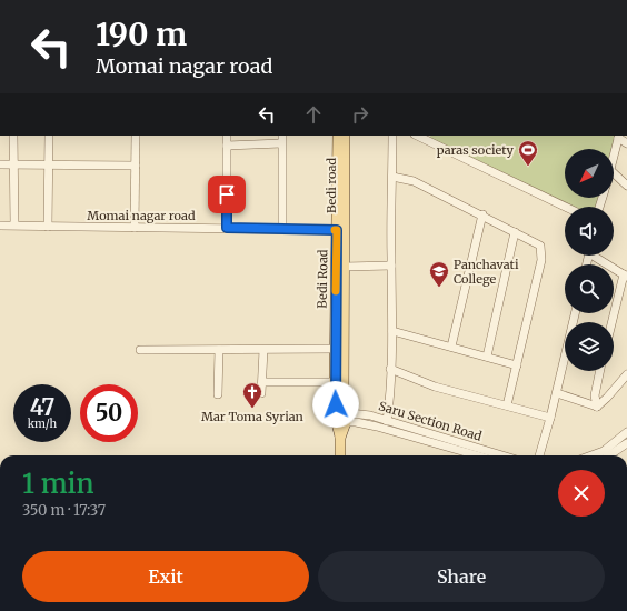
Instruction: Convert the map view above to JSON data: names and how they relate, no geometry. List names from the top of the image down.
{
  "streets": {
    "main road": ["Bedi road", "Bedi Road"],
    "street": ["Momai nagar road", "Saru Section Road"]
  },
  "crossings": [
    ["Bedi road", "Bedi Road"],
    ["Bedi road", "Saru Section Road"],
    ["Momai nagar road", "Bedi Road"],
    ["Bedi Road", "Saru Section Road"]
  ],
  "places": {
    "sports": ["paras society"],
    "school or university": ["Panchavati College"],
    "church": ["Mar Toma Syrian"]
  },
  "north": "bottom left",
  "page": {
    "turn": ["190 m", "Momai nagar road"],
    "speed": "47 km/h",
    "limit": "50",
    "heading": ["1 min", "350 m · 17:37"],
    "buttons": ["Exit", "Share"]
  }
}
